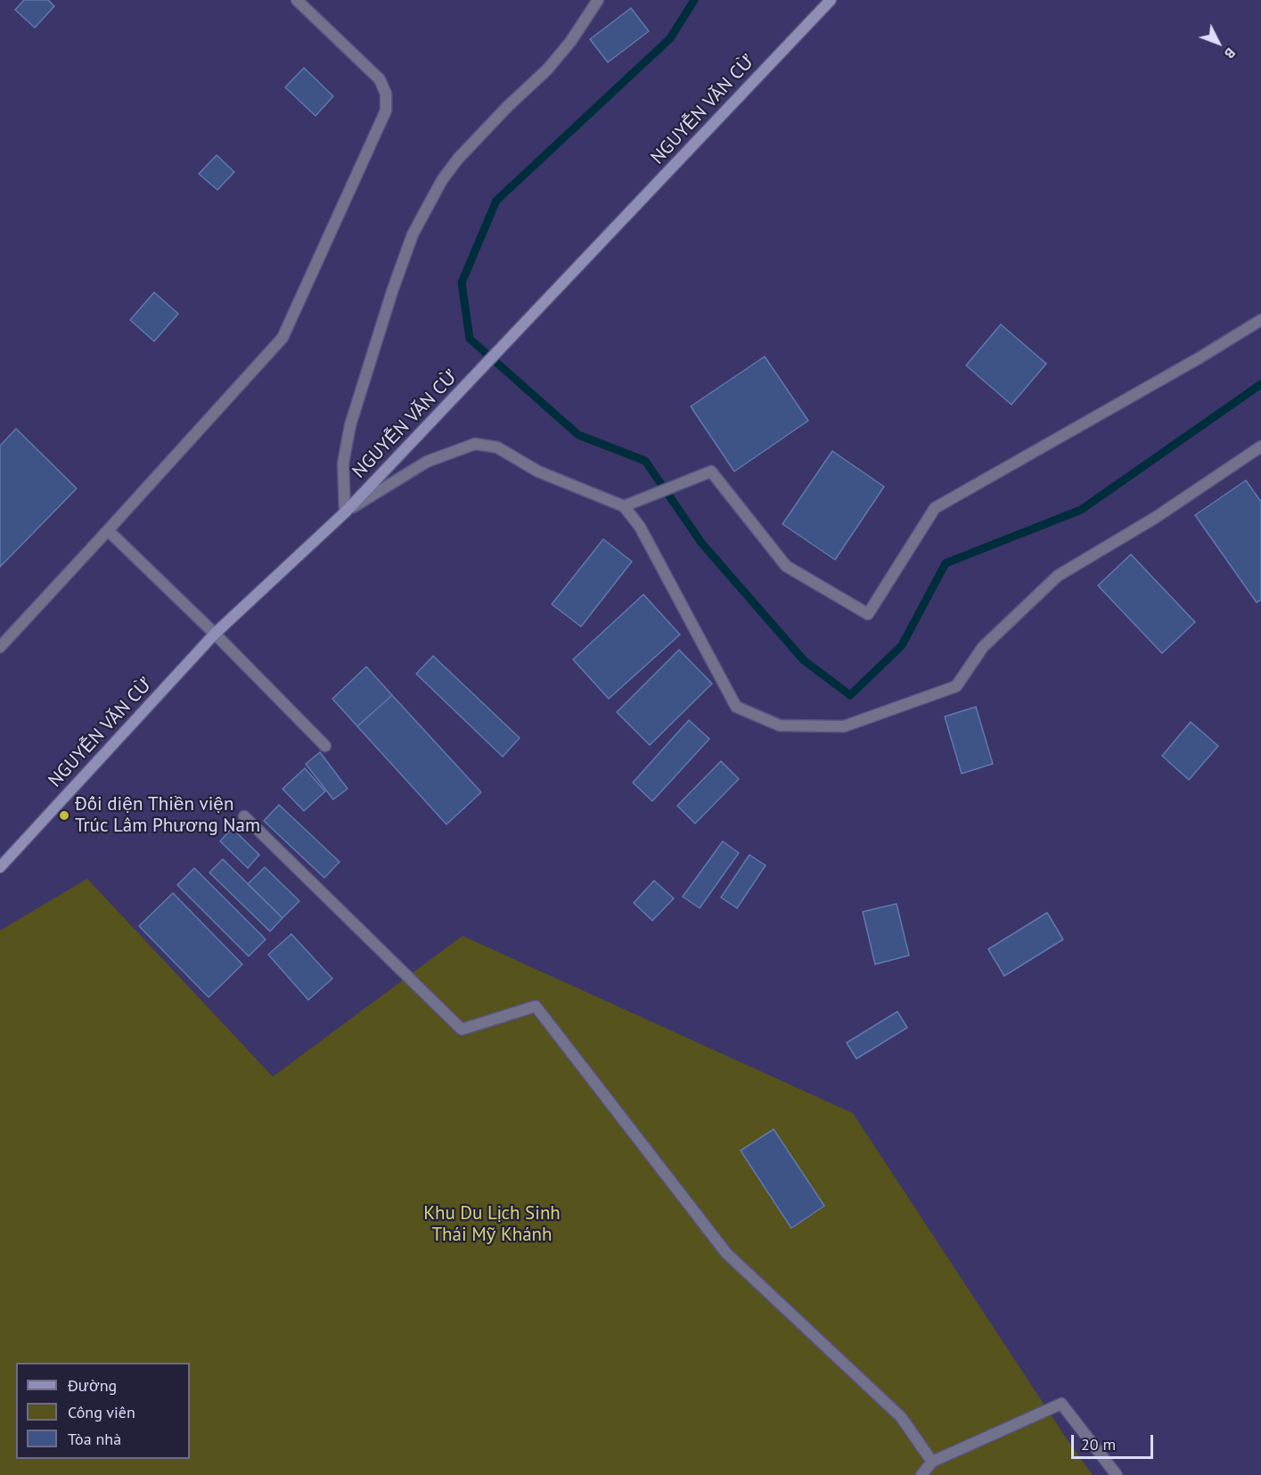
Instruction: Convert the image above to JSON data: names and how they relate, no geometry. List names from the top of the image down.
{
  "streets": {
    "main road": ["NGUYỄN VĂN CỪ"]
  },
  "parks": ["Khu Du Lịch Sinh Thái Mỹ Khánh"],
  "places": ["Đối diện Thiền viện Trúc Lâm Phương Nam"],
  "legend": ["Đường", "Công viên", "Tòa nhà"],
  "scale_bar": "20 m",
  "north": "bottom right"
}
